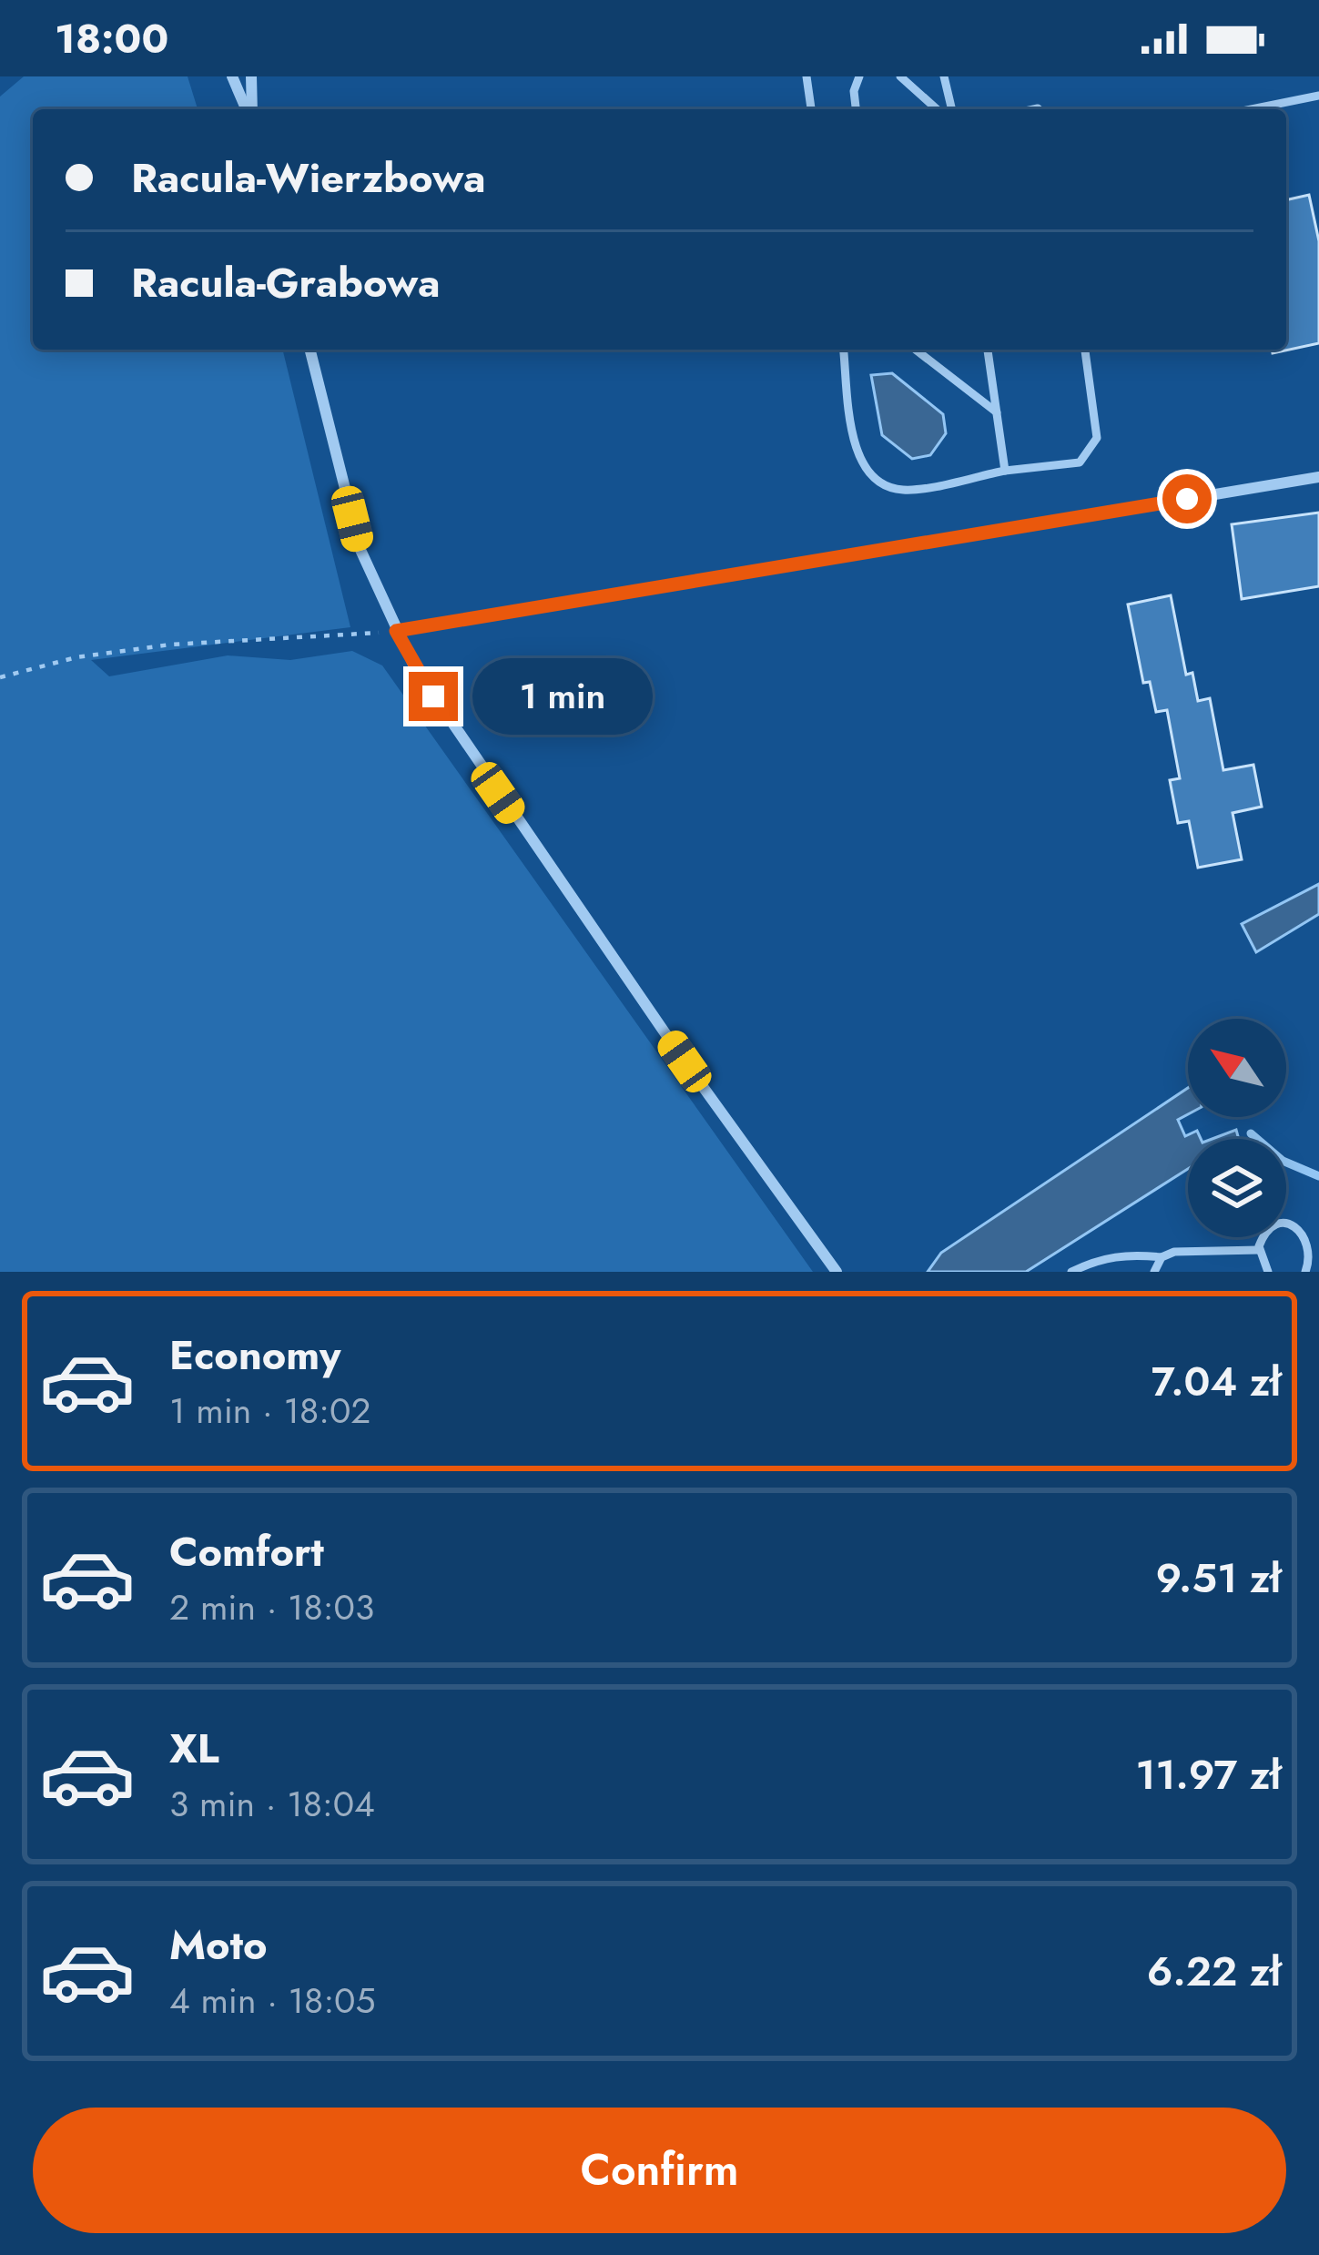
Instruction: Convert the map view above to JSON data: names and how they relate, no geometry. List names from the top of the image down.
{
  "north": "top left",
  "page": {
    "status": "18:00",
    "banner": ["Racula-Wierzbowa", "Racula-Grabowa"],
    "bubble": "1 min",
    "list": [
      {
        "name": "Economy",
        "note": "1 min · 18:02",
        "value": "7.04 zł"
      },
      {
        "name": "Comfort",
        "note": "2 min · 18:03",
        "value": "9.51 zł"
      },
      {
        "name": "XL",
        "note": "3 min · 18:04",
        "value": "11.97 zł"
      },
      {
        "name": "Moto",
        "note": "4 min · 18:05",
        "value": "6.22 zł"
      }
    ],
    "buttons": "Confirm"
  }
}
